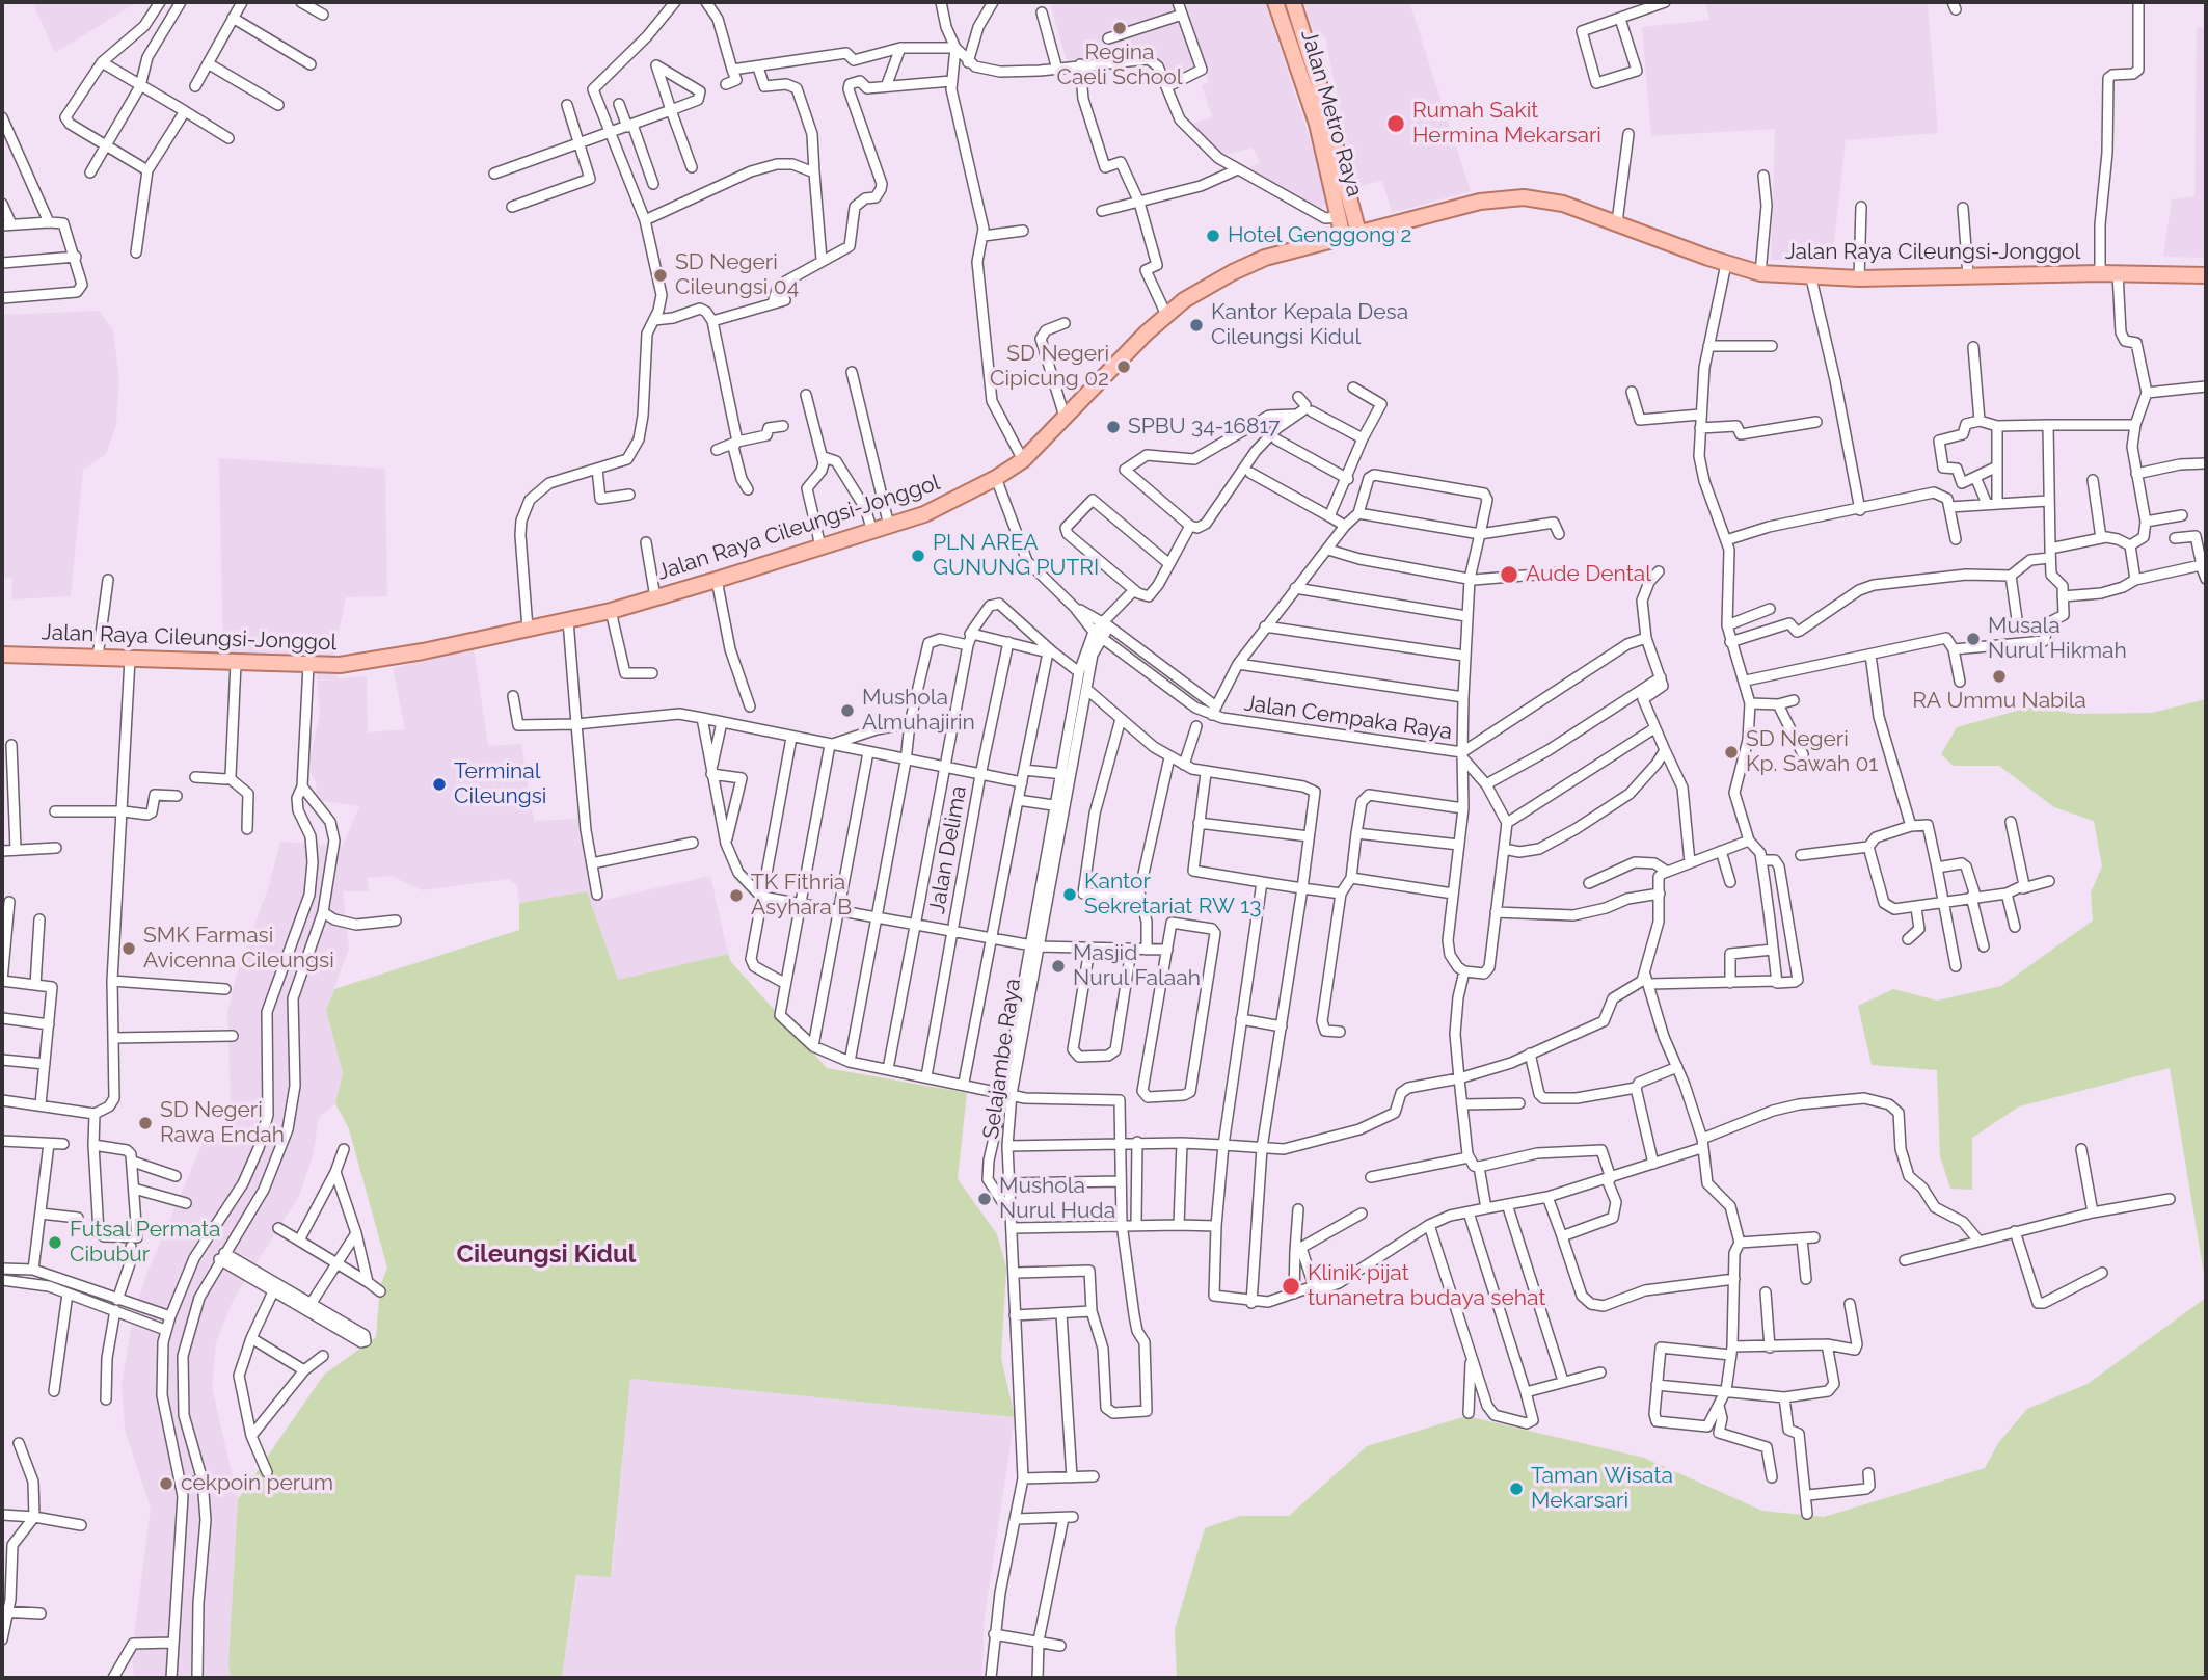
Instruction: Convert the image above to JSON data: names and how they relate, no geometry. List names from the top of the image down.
{
  "streets": {
    "main road": ["Jalan Metro Raya", "Jalan Raya Cileungsi-Jonggol"],
    "street": ["Jalan Cempaka Raya", "Jalan Delima", "Selajambe Raya"]
  },
  "crossings": [
    ["Jalan Metro Raya", "Jalan Raya Cileungsi-Jonggol"]
  ],
  "districts": ["Cileungsi Kidul"],
  "places": [
    "Regina Caeli School",
    "Rumah Sakit Hermina Mekarsari",
    "Hotel Genggong 2",
    "SD Negeri Cileungsi 04",
    "Kantor Kepala Desa Cileungsi Kidul",
    "SD Negeri Cipicung 02",
    "SPBU 34-16817",
    "PLN AREA GUNUNG PUTRI",
    "Aude Dental",
    "Musala Nurul Hikmah",
    "RA Ummu Nabila",
    "Mushola Almuhajirin",
    "SD Negeri Kp. Sawah 01",
    "Terminal Cileungsi",
    "Kantor Sekretariat RW 13",
    "TK Fithria Asyhara B",
    "SMK Farmasi Avicenna Cileungsi",
    "Masjid Nurul Falaah",
    "SD Negeri Rawa Endah",
    "Mushola Nurul Huda",
    "Futsal Permata Cibubur",
    "Klinik pijat tunanetra budaya sehat",
    "cekpoin perum",
    "Taman Wisata Mekarsari"
  ]
}
